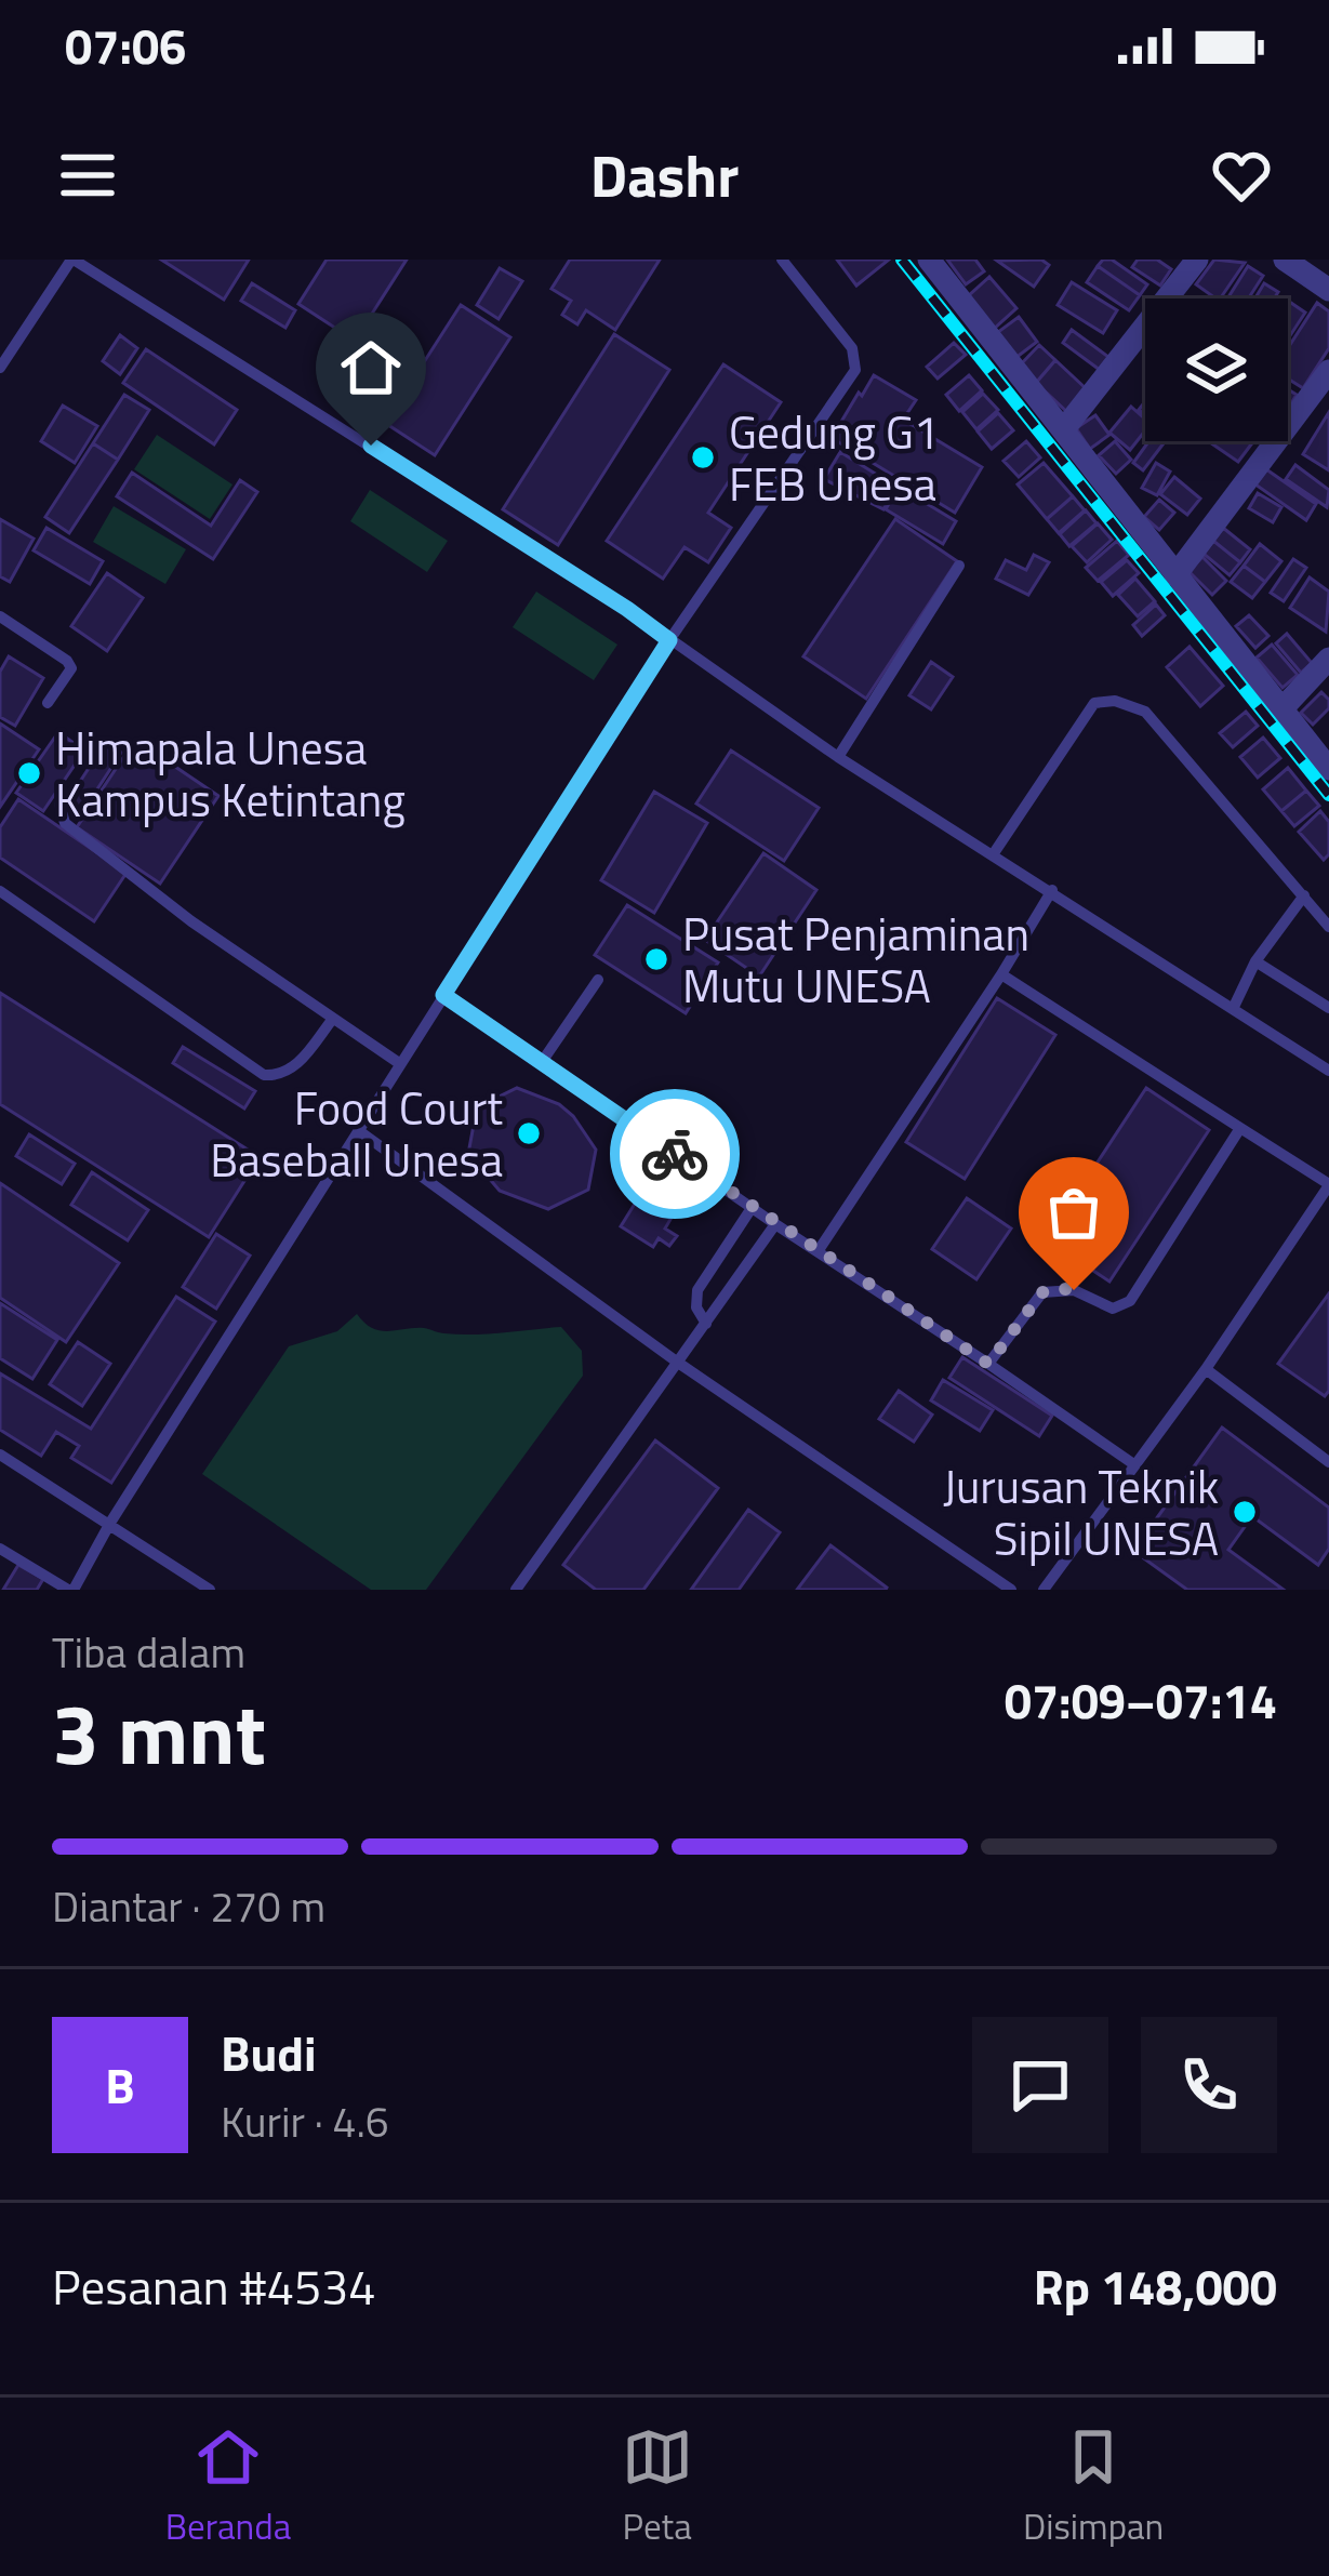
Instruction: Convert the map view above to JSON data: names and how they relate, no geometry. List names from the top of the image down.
{
  "places": [
    "Gedung G1 FEB Unesa",
    "Himapala Unesa Kampus Ketintang",
    "Pusat Penjaminan Mutu UNESA",
    "Food Court Baseball Unesa",
    "Jurusan Teknik Sipil UNESA"
  ],
  "page": {
    "status": "07:06",
    "header": "Dashr",
    "heading": ["3 mnt", "Tiba dalam", "07:09–07:14"],
    "panel": [
      "Budi",
      "Kurir · 4.6",
      "Pesanan #4534",
      "Rp 148,000"
    ],
    "bar": "Diantar · 270 m",
    "round": "B",
    "tabs": ["Beranda", "Peta", "Disimpan"]
  }
}
